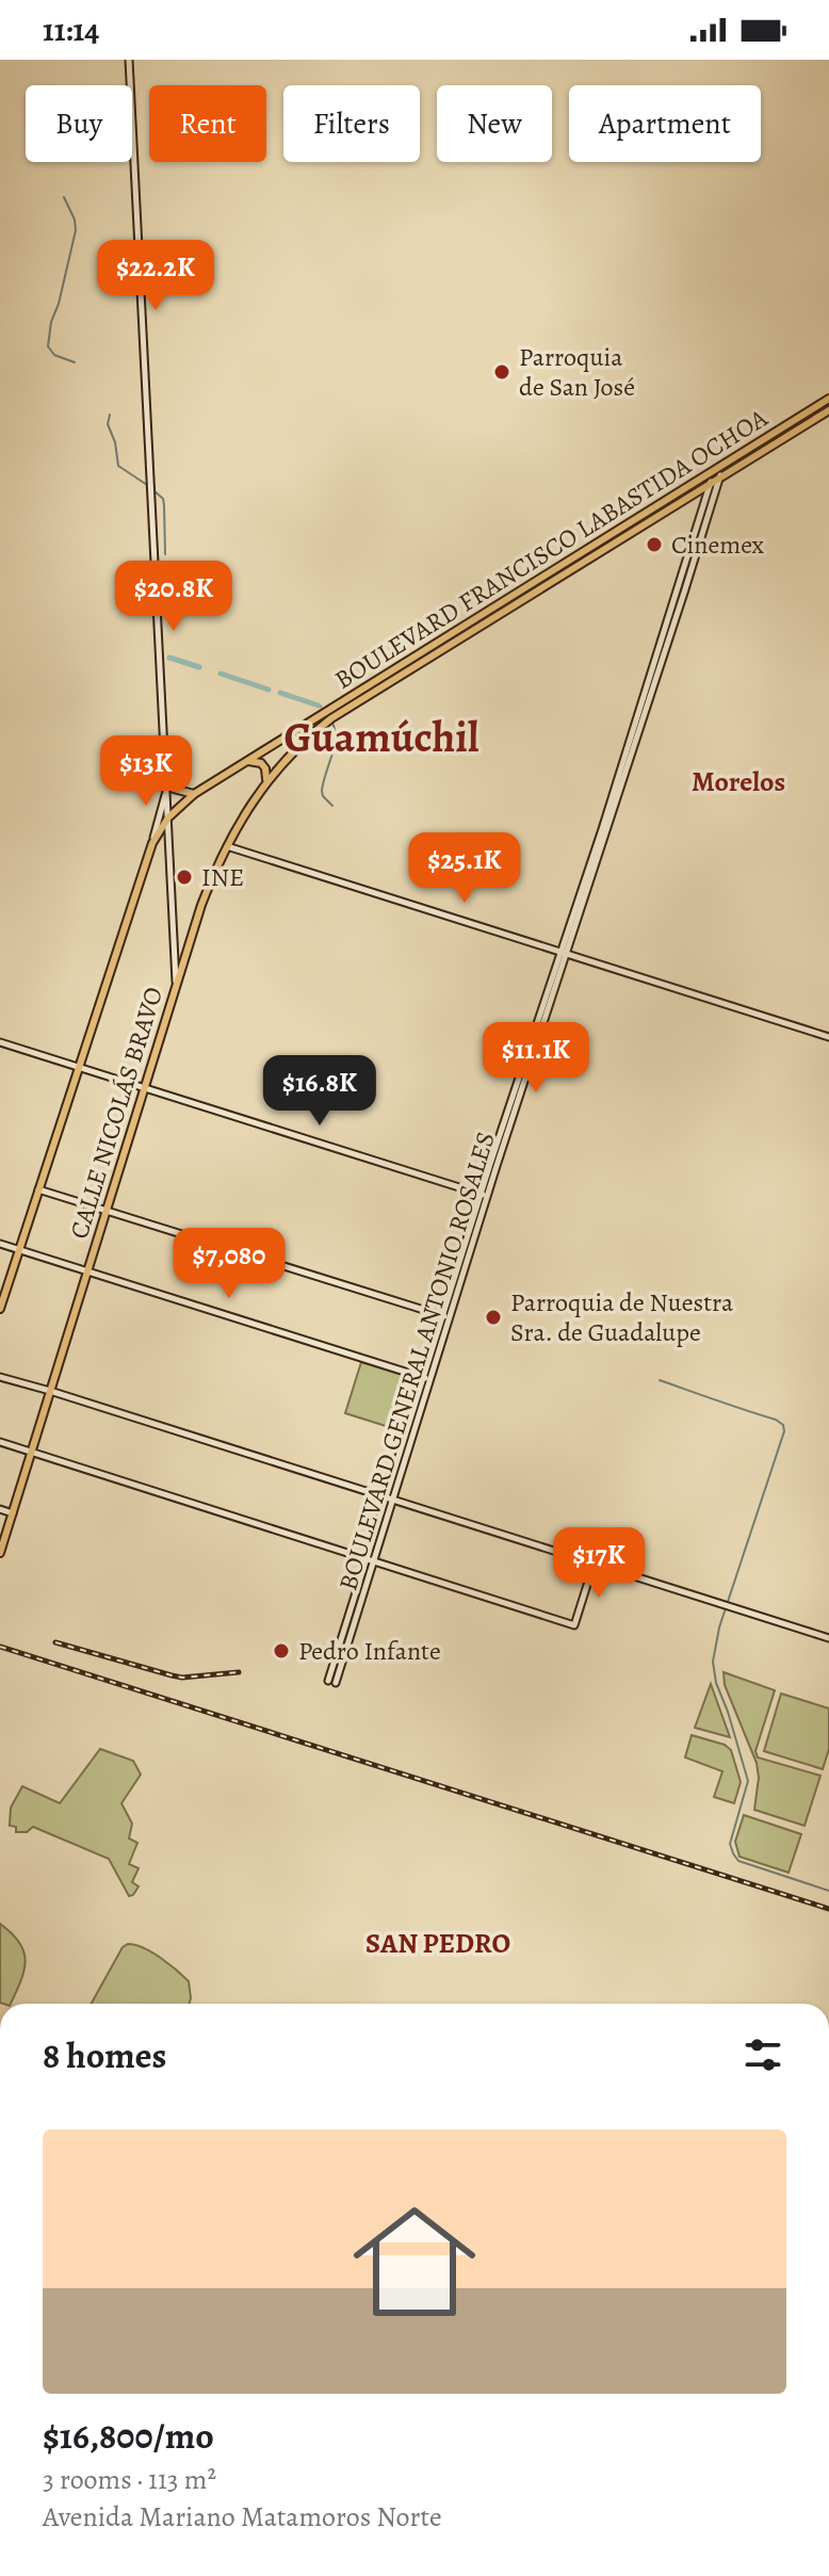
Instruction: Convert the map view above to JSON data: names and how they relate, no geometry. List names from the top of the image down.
{
  "streets": {
    "main road": ["BOULEVARD FRANCISCO LABASTIDA OCHOA", "CALLE NICOLÁS BRAVO"],
    "street": ["BOULEVARD GENERAL ANTONIO ROSALES"]
  },
  "crossings": [
    ["CALLE NICOLÁS BRAVO", "BOULEVARD GENERAL ANTONIO ROSALES"]
  ],
  "districts": ["Guamúchil", "Morelos", "SAN PEDRO"],
  "places": [
    "Parroquia de San José",
    "Cinemex",
    "INE",
    "Parroquia de Nuestra Sra. de Guadalupe",
    "Pedro Infante"
  ],
  "page": {
    "status": "11:14",
    "chip": [
      "Buy",
      "Rent",
      "Filters",
      "New",
      "Apartment"
    ],
    "price": [
      "$22.2K",
      "$20.8K",
      "$13K",
      "$25.1K",
      "$11.1K",
      "$16.8K",
      "$7,080",
      "$17K"
    ],
    "heading": "8 homes",
    "list": [
      {
        "name": "$16,800/mo",
        "note": "3 rooms · 113 m² · Avenida Mariano Matamoros Norte"
      }
    ]
  }
}
